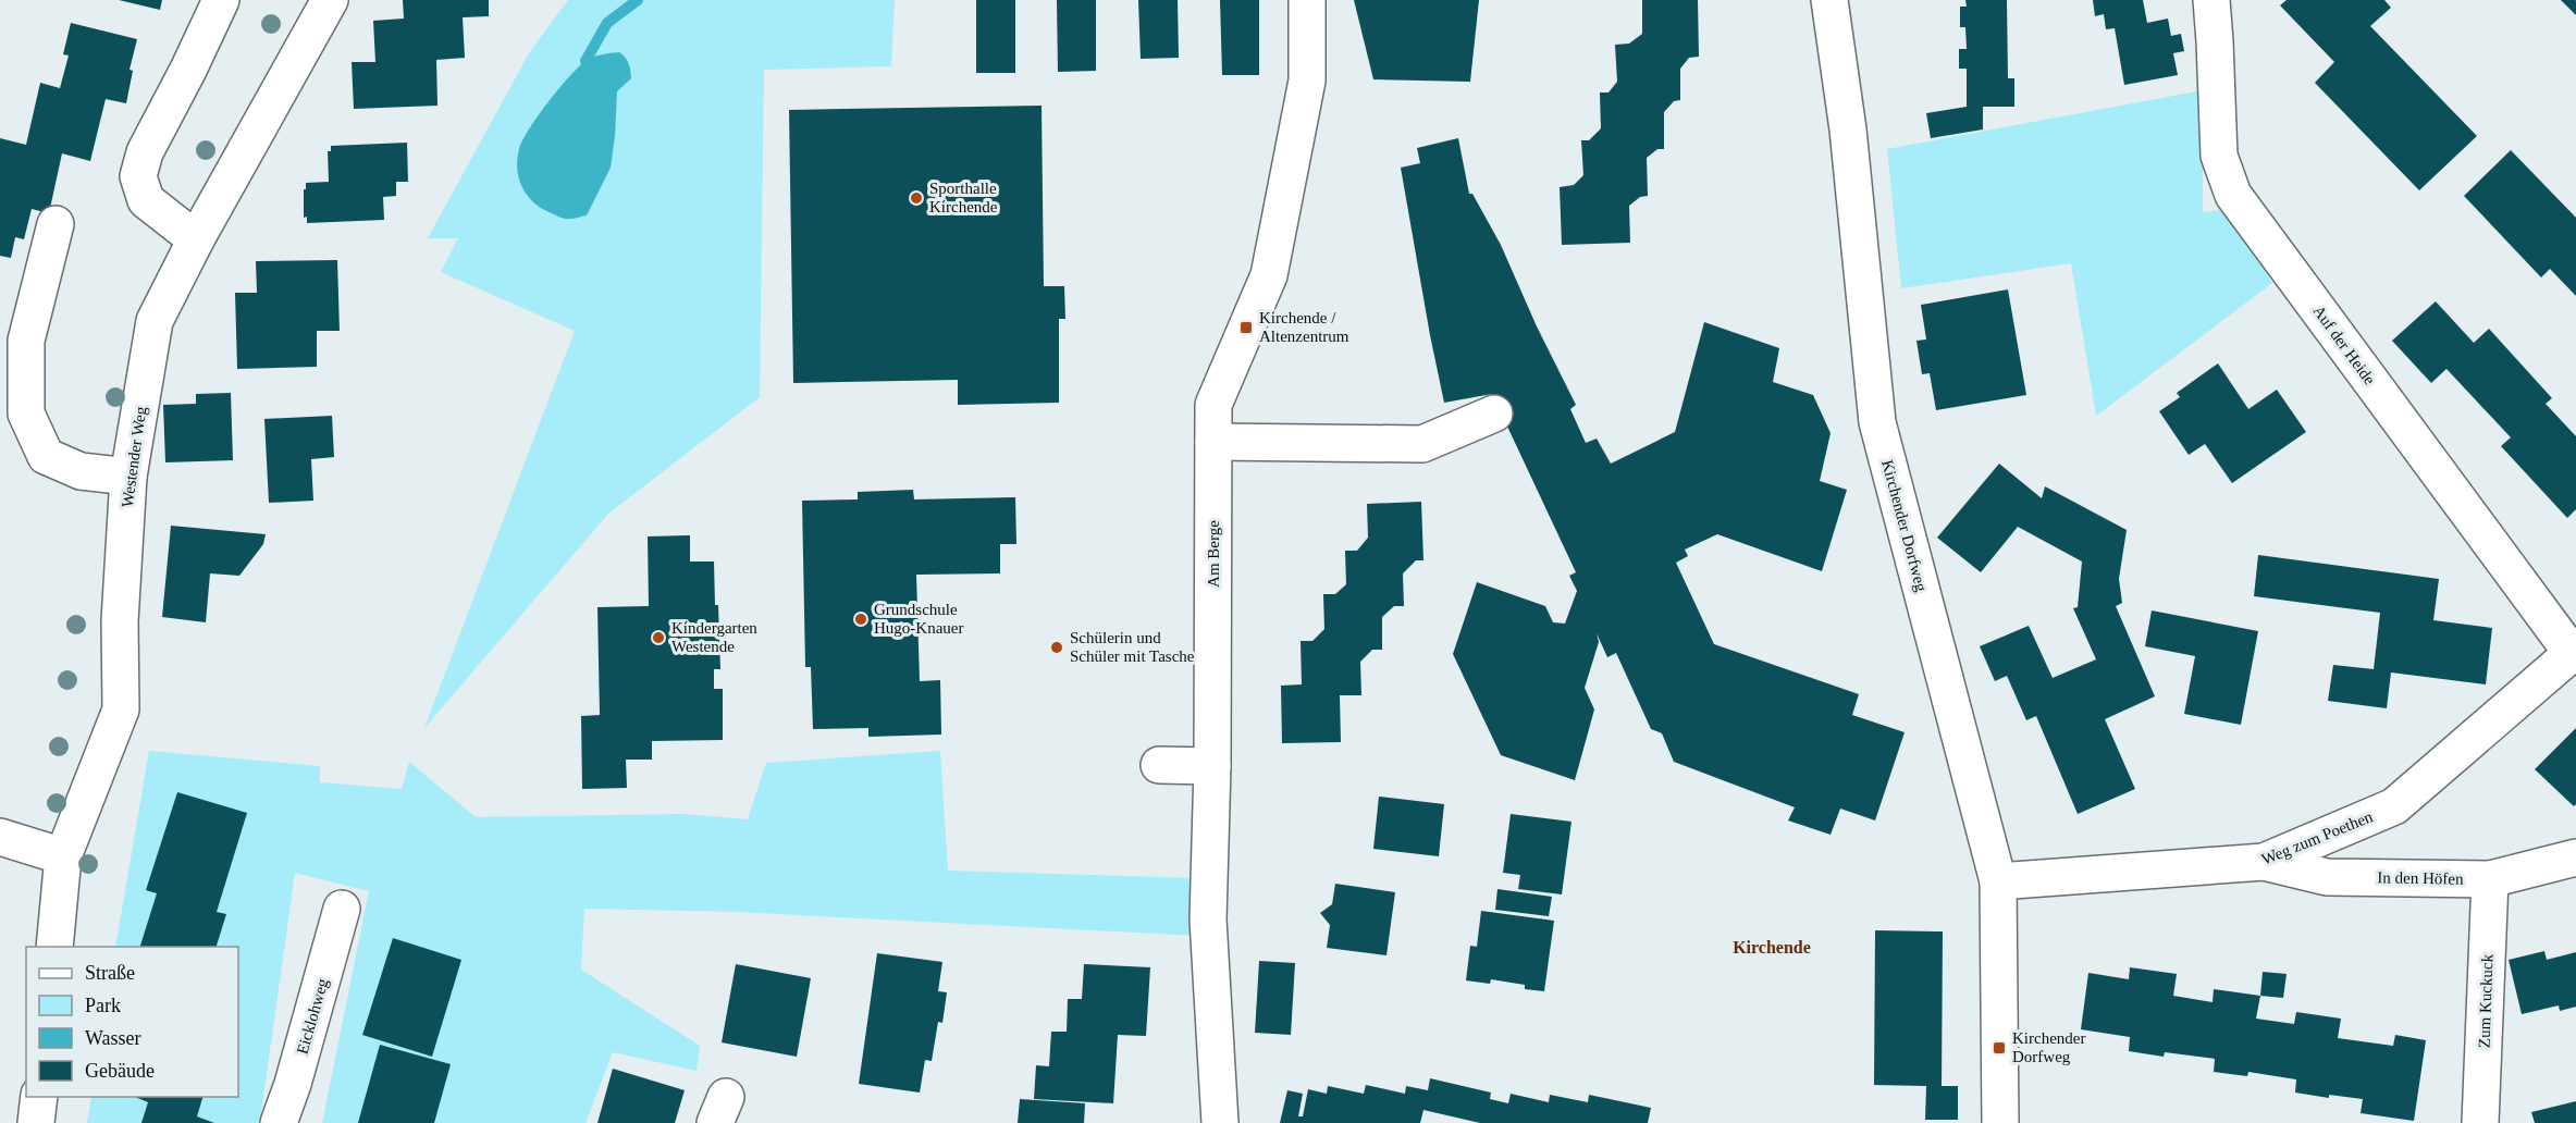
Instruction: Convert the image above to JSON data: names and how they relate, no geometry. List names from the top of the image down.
{
  "streets": {
    "street": [
      "Auf der Heide",
      "Westender Weg",
      "Kirchender Dorfweg",
      "Am Berge",
      "Weg zum Poethen",
      "In den Höfen",
      "Zum Kuckuck",
      "Eicklohweg"
    ]
  },
  "crossings": [
    ["Auf der Heide", "Weg zum Poethen"],
    ["Kirchender Dorfweg", "Weg zum Poethen"],
    ["Weg zum Poethen", "In den Höfen"],
    ["In den Höfen", "Zum Kuckuck"]
  ],
  "districts": ["Kirchende"],
  "places": {
    "other": [
      "Sporthalle Kirchende",
      "Grundschule Hugo-Knauer",
      "Kindergarten Westende",
      "Schülerin und Schüler mit Tasche"
    ],
    "transit": ["Kirchende / Altenzentrum", "Kirchender Dorfweg"]
  },
  "legend": [
    "Straße",
    "Park",
    "Wasser",
    "Gebäude"
  ]
}
